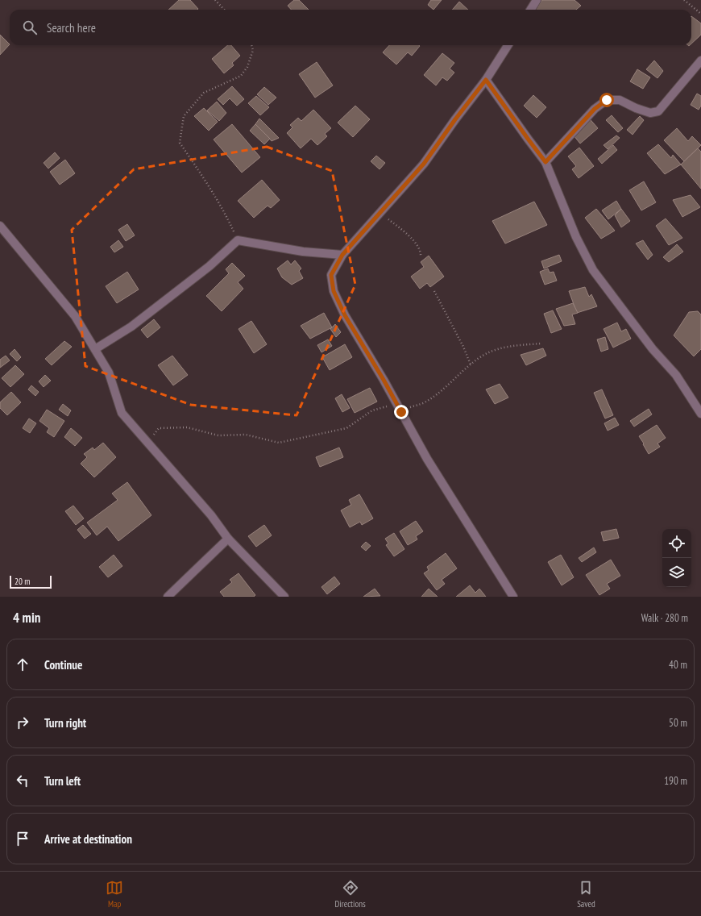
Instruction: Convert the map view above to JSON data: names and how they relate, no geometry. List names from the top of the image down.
{
  "scale_bar": "20 m",
  "page": {
    "search": "Search here",
    "scale": "20 m",
    "heading": ["4 min", "Walk · 280 m"],
    "list": [
      ["Continue", "40 m"],
      ["Turn right", "50 m"],
      ["Turn left", "190 m"],
      "Arrive at destination"
    ],
    "nav": ["Map", "Directions", "Saved"]
  }
}
